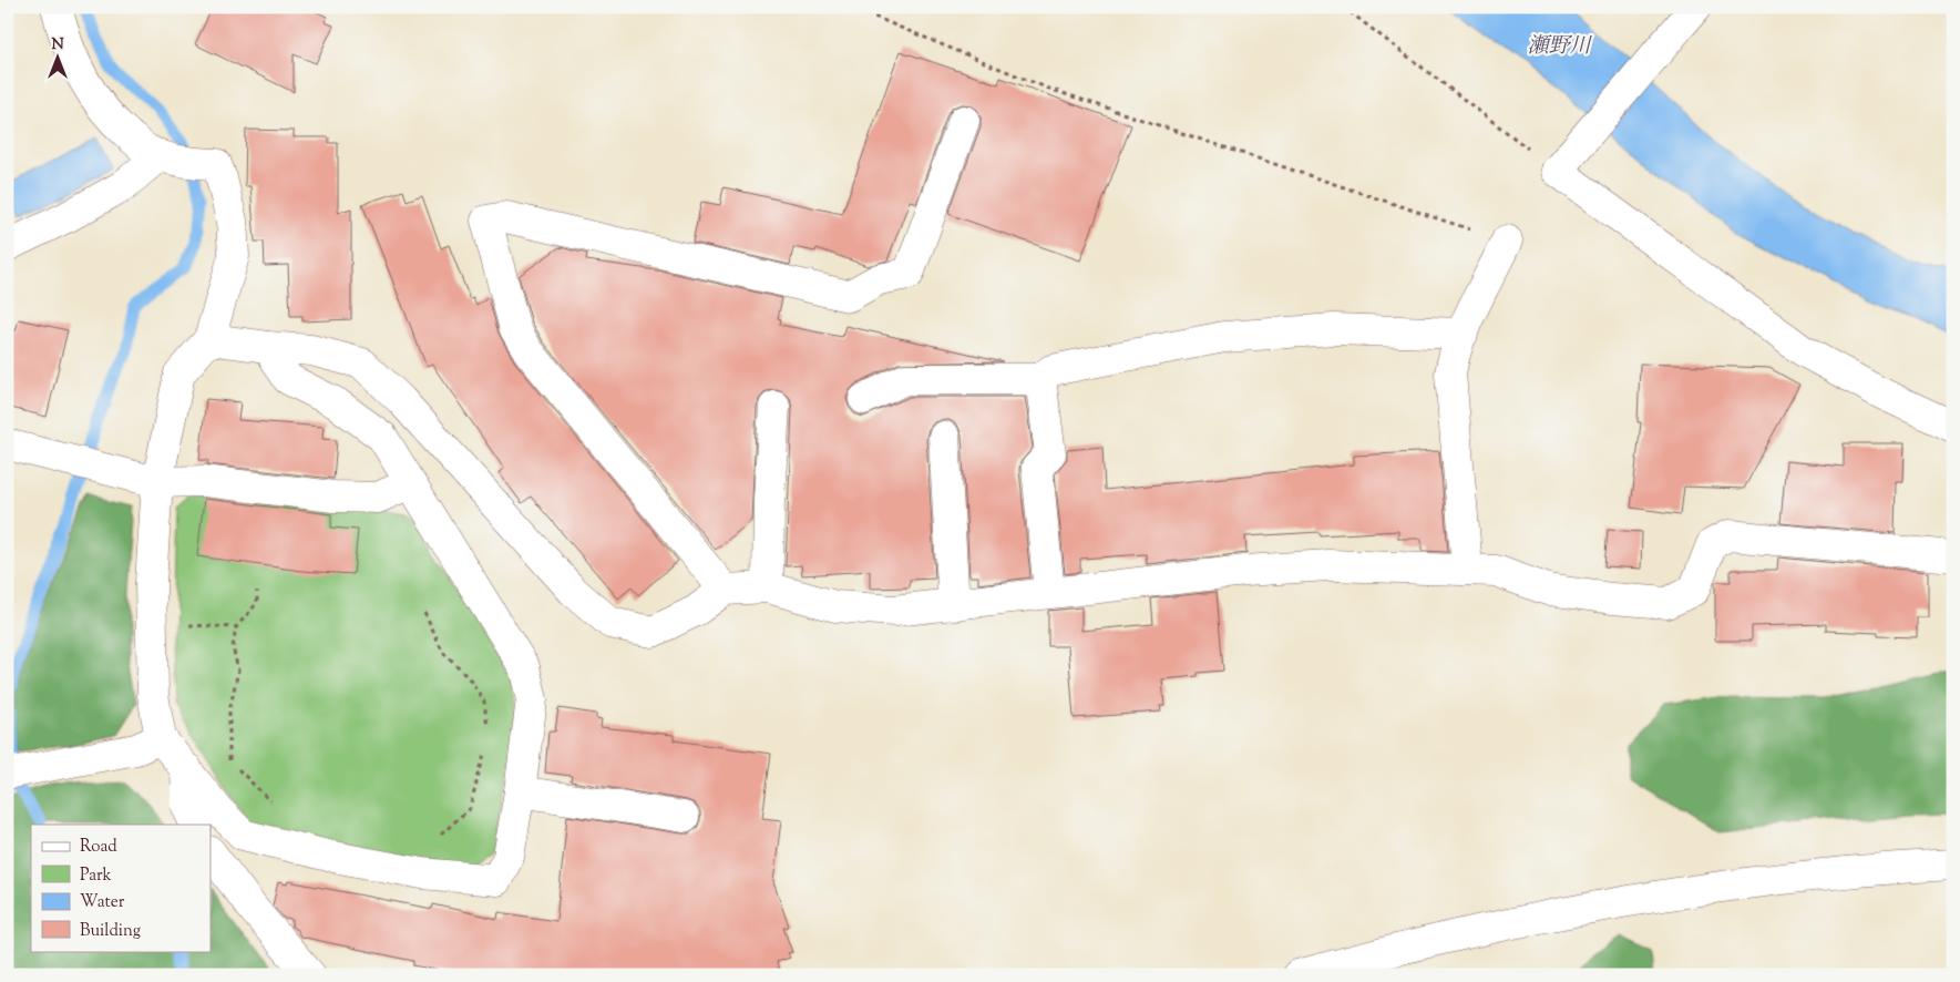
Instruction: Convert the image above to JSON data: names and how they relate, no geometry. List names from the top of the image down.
{
  "water": ["瀬野川"],
  "legend": [
    "Road",
    "Park",
    "Water",
    "Building"
  ],
  "north": "top"
}
